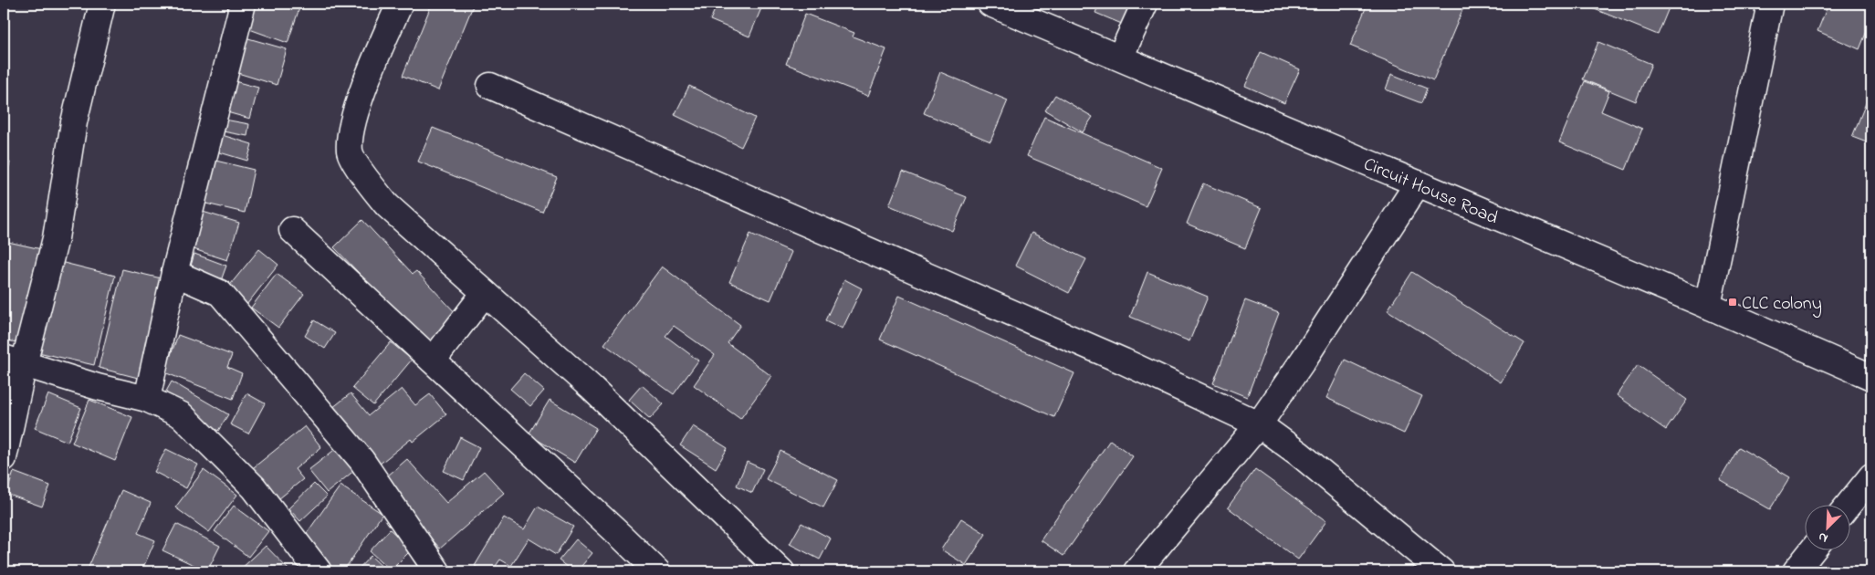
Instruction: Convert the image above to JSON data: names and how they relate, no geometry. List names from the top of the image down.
{
  "streets": {
    "street": ["Circuit House Road"]
  },
  "places": {
    "transit": ["CLC colony"]
  },
  "north": "bottom left"
}
